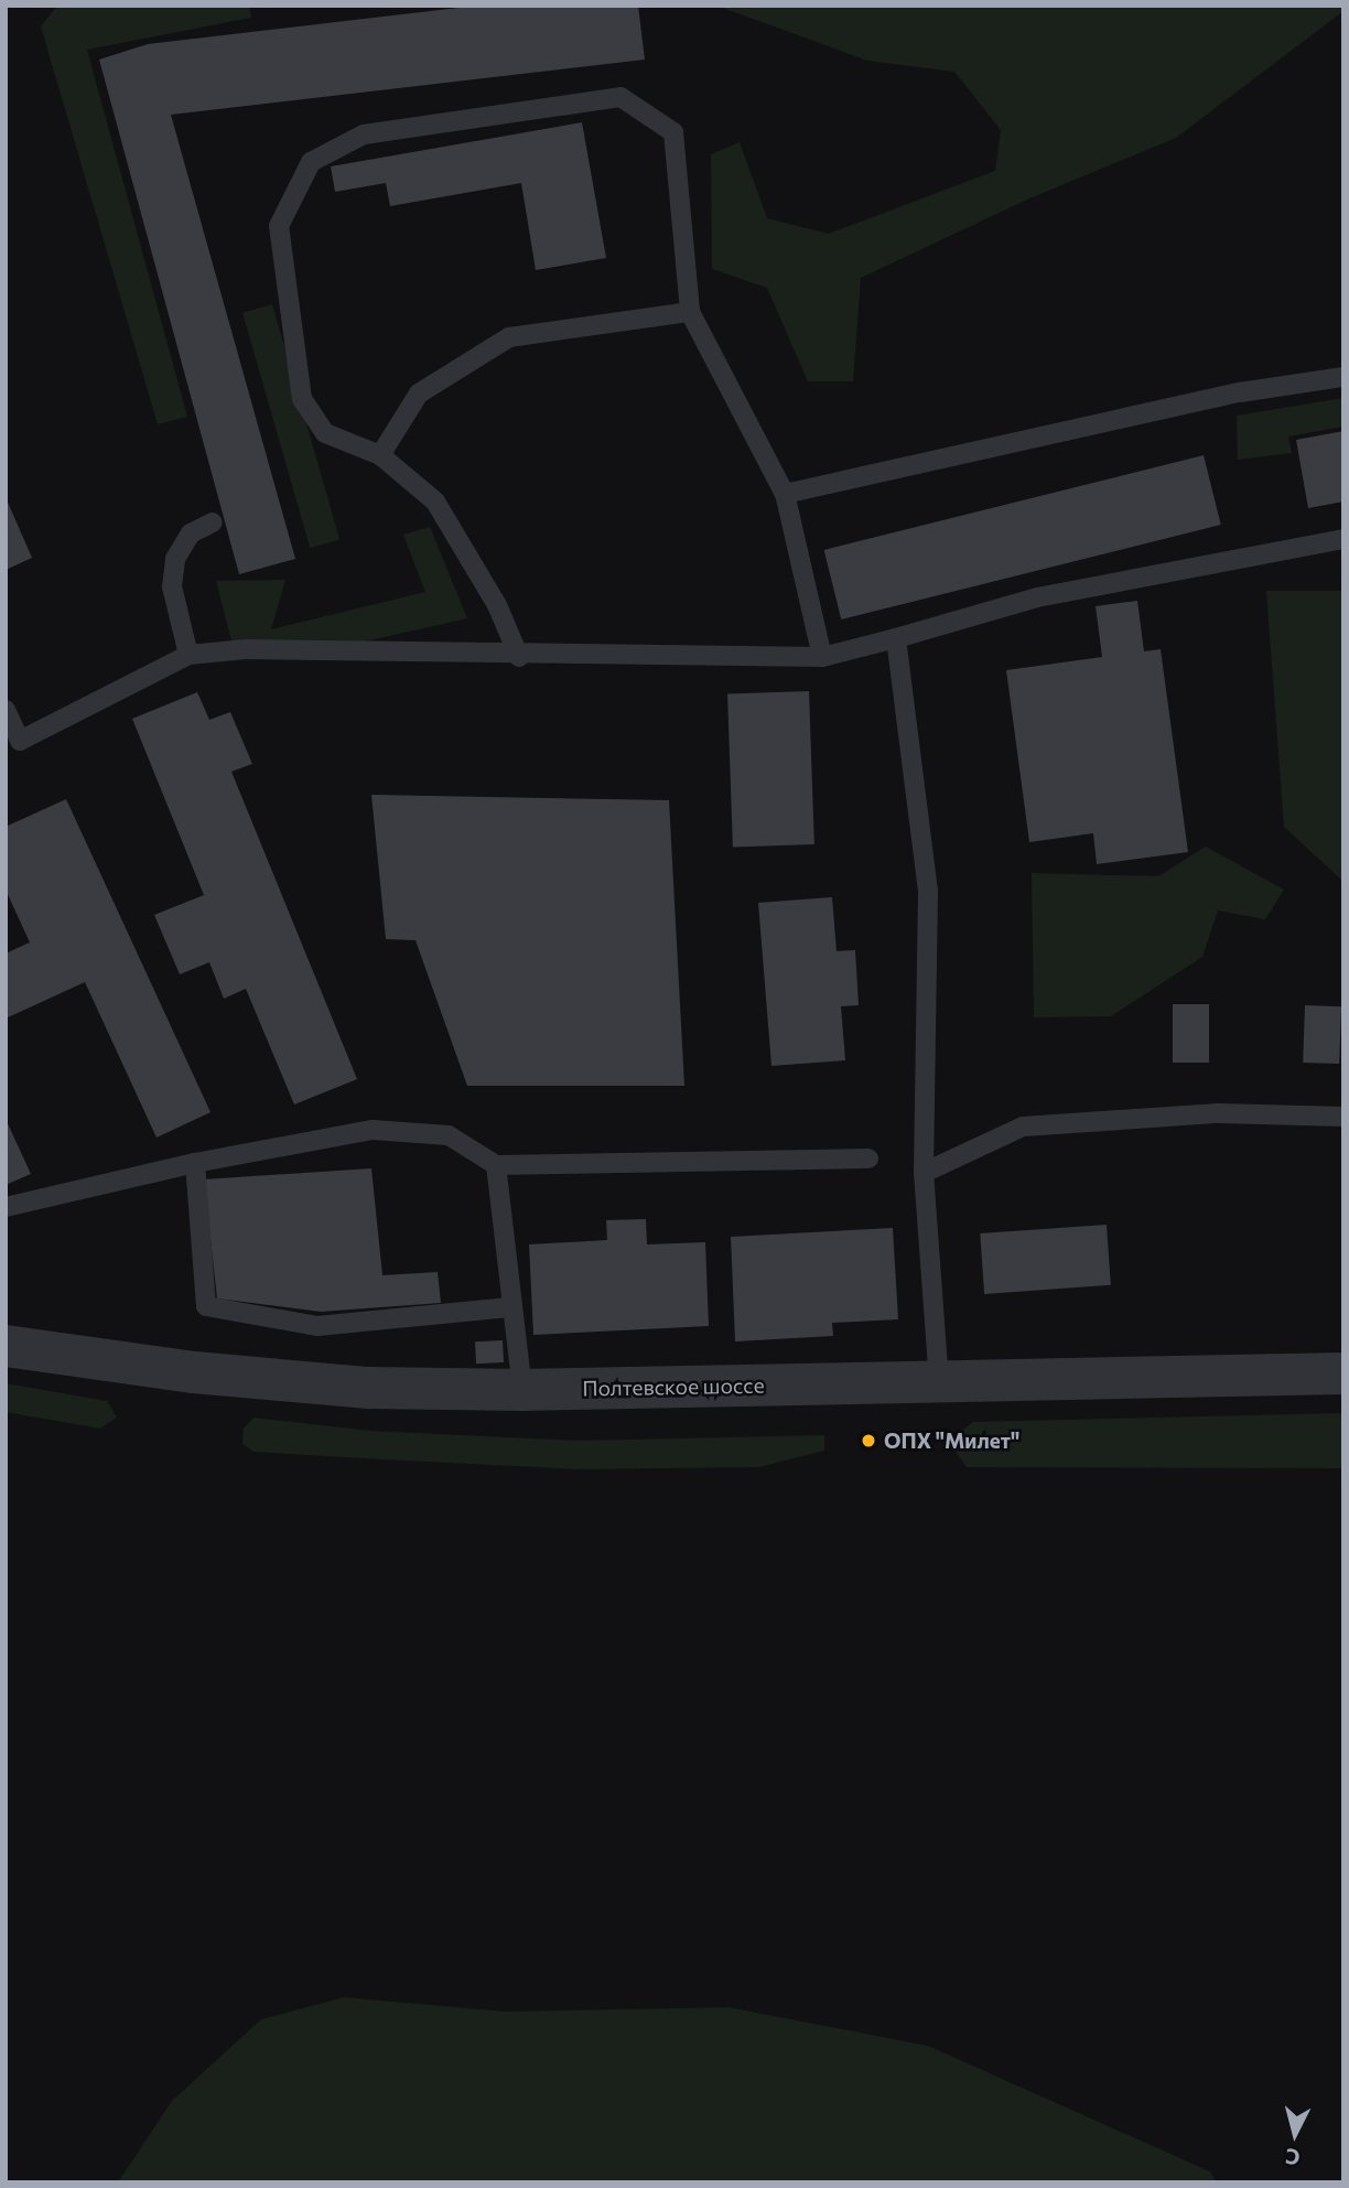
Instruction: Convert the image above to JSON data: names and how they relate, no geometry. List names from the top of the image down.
{
  "streets": {
    "street": ["Полтевское шоссе"]
  },
  "places": ["ОПХ \"Милет\""],
  "north": "bottom"
}
